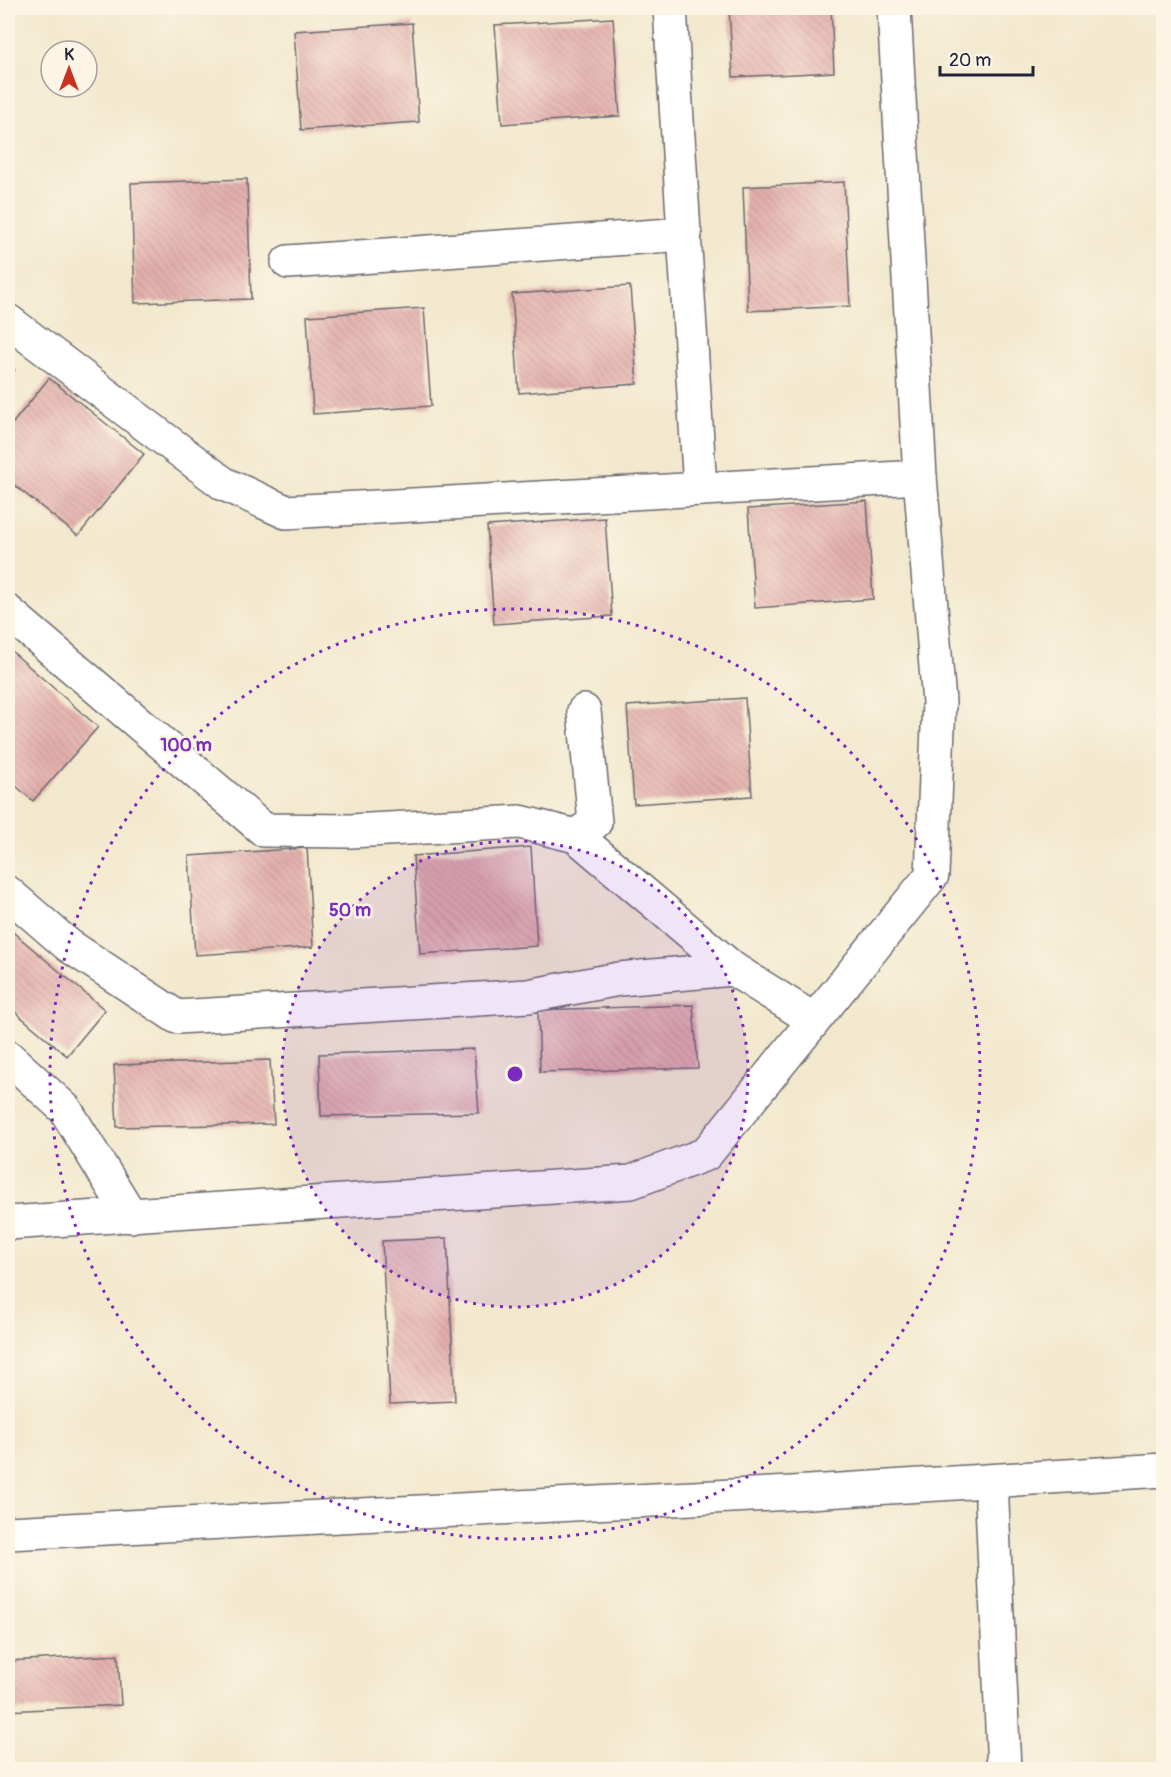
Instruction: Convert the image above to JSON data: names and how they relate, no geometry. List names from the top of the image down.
{
  "scale_bar": "20 m",
  "north": "top",
  "rings": ["100 m", "50 m"]
}
